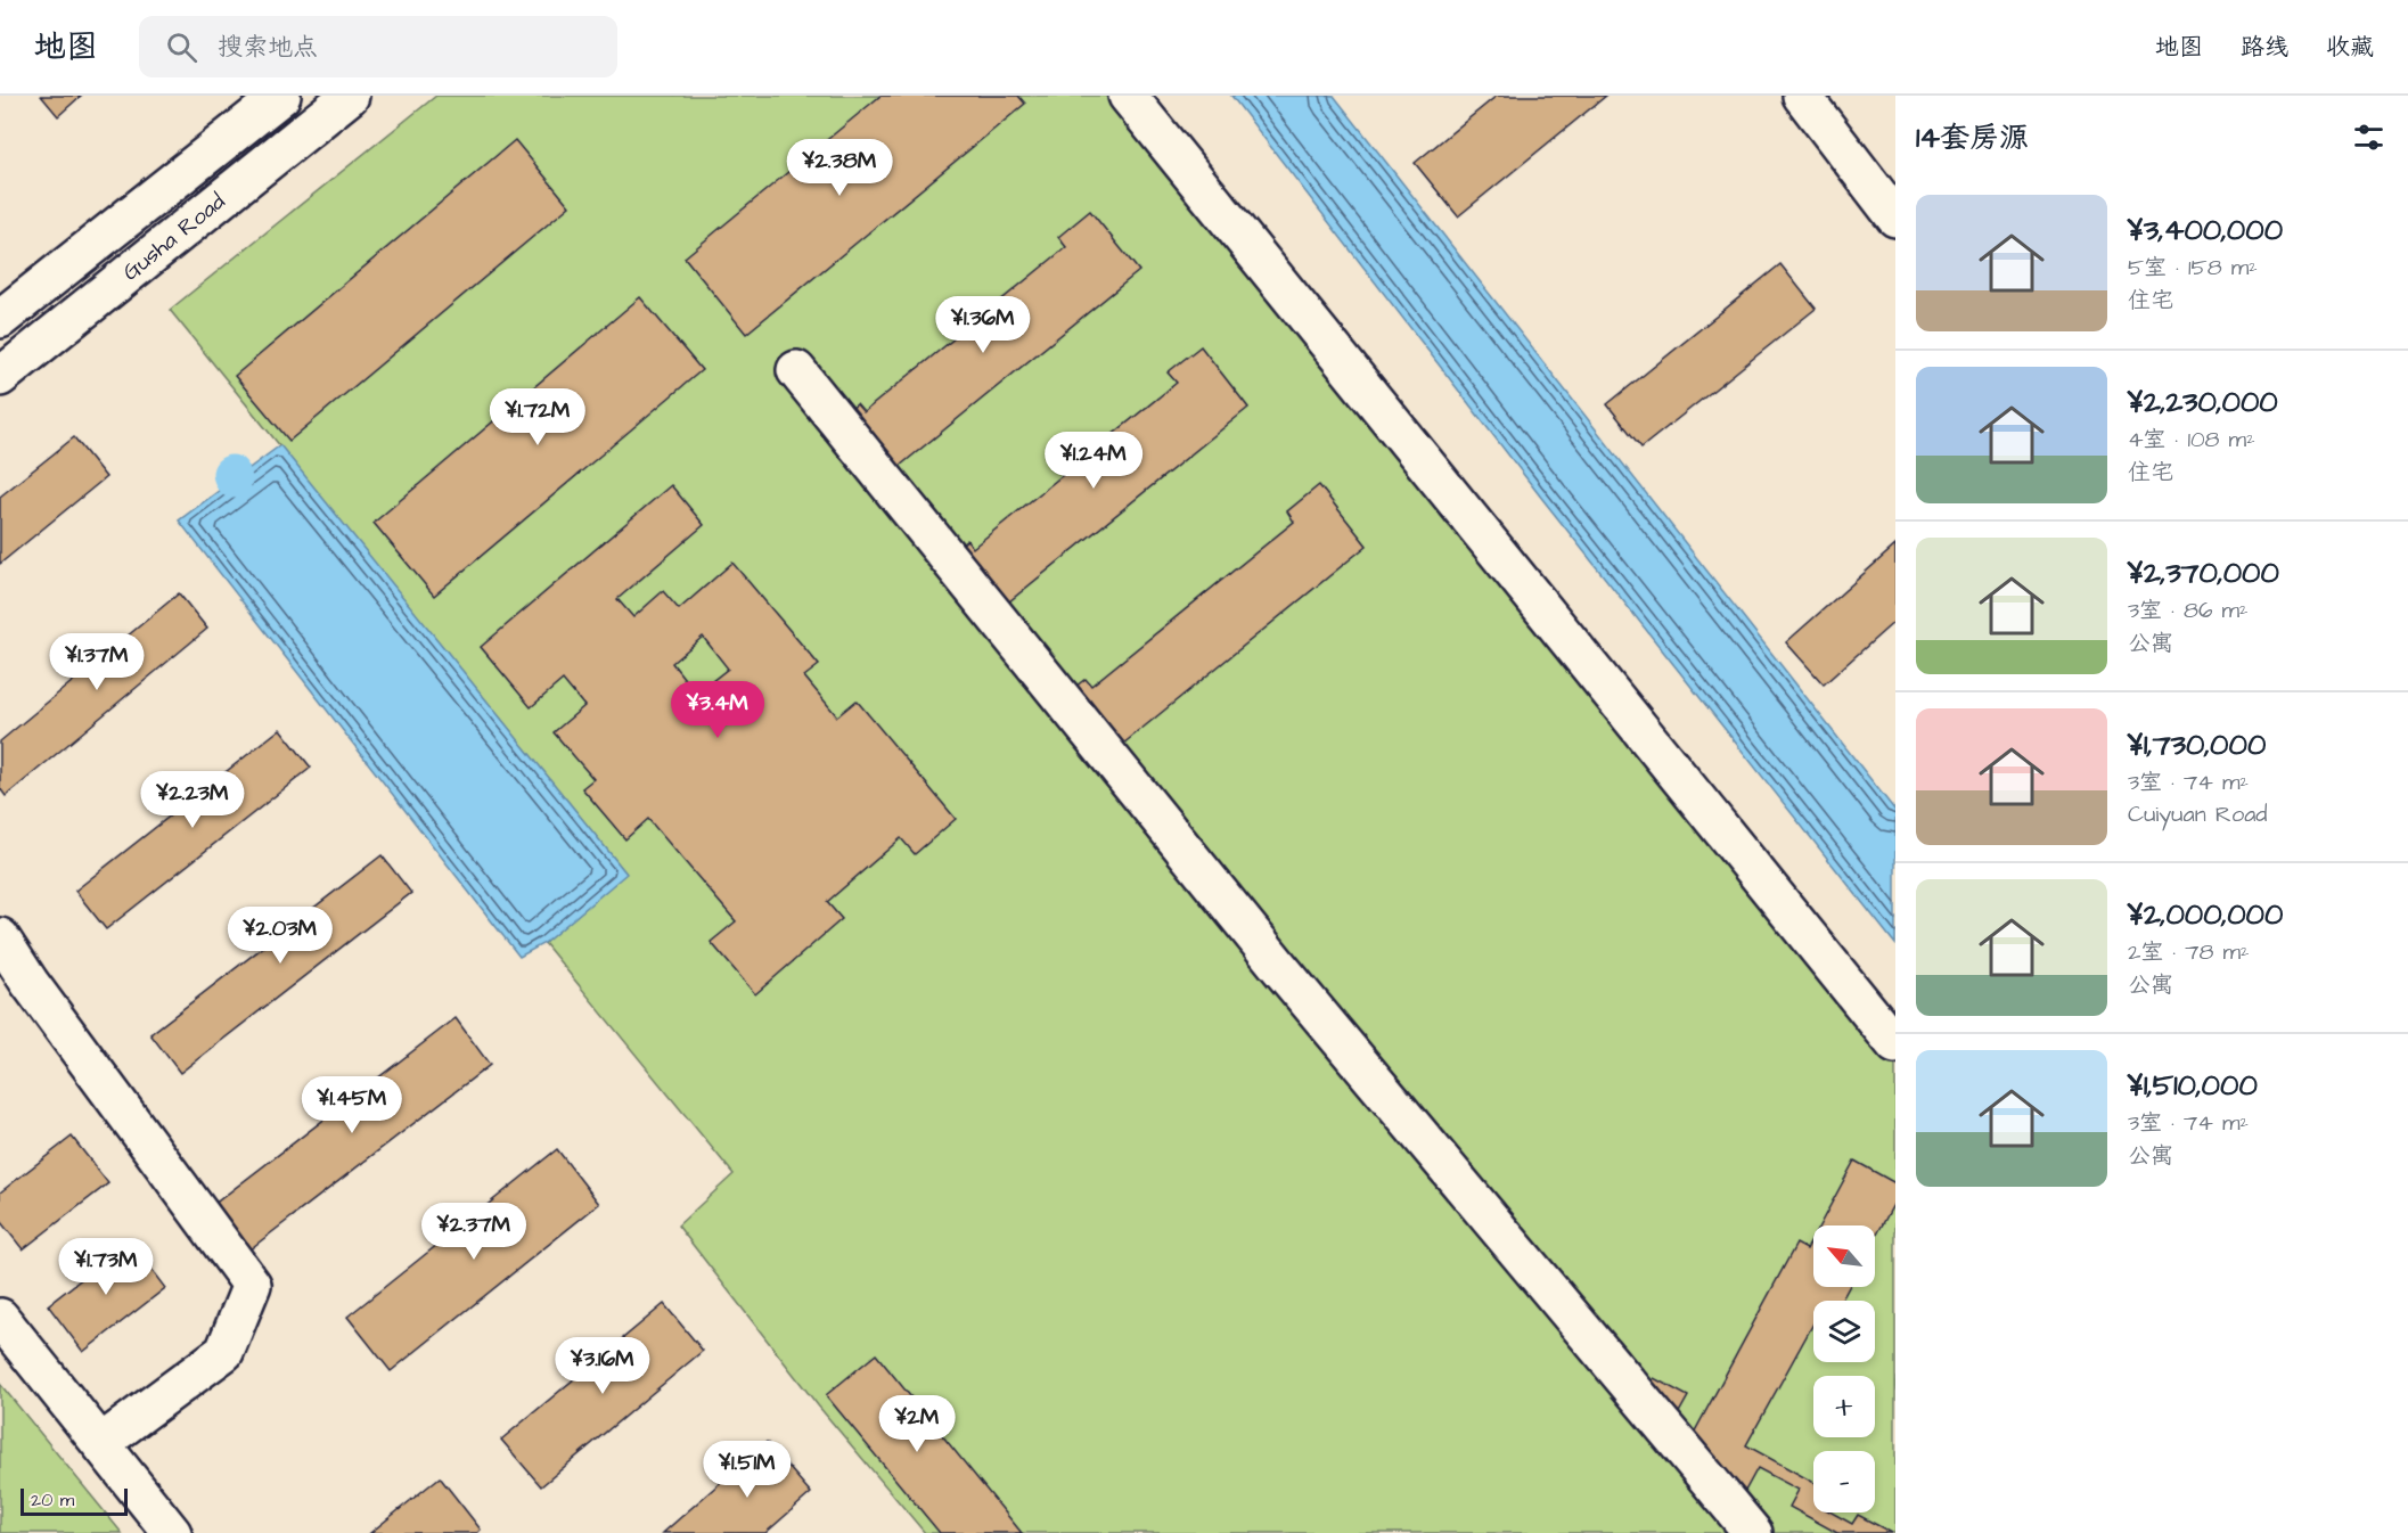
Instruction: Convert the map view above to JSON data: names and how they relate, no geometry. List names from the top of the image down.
{
  "streets": {
    "street": ["Gusha Road"]
  },
  "scale_bar": "20 m",
  "north": "top left",
  "page": {
    "header": "地图",
    "search": "搜索地点",
    "nav": ["地图", "路线", "收藏"],
    "heading": "14套房源",
    "price": [
      "¥2.38M",
      "¥1.36M",
      "¥1.72M",
      "¥1.24M",
      "¥1.37M",
      "¥3.4M",
      "¥2.23M",
      "¥2.03M",
      "¥1.45M",
      "¥2.37M",
      "¥1.73M",
      "¥3.16M",
      "¥2M",
      "¥1.51M"
    ],
    "list": [
      {
        "name": "¥3,400,000",
        "note": "5室 · 158 m² · 住宅"
      },
      {
        "name": "¥2,230,000",
        "note": "4室 · 108 m² · 住宅"
      },
      {
        "name": "¥2,370,000",
        "note": "3室 · 86 m² · 公寓"
      },
      {
        "name": "¥1,730,000",
        "note": "3室 · 74 m² · Cuiyuan Road"
      },
      {
        "name": "¥2,000,000",
        "note": "2室 · 78 m² · 公寓"
      },
      {
        "name": "¥1,510,000",
        "note": "3室 · 74 m² · 公寓"
      }
    ],
    "map_buttons": ["+", "−"],
    "scale": "20 m"
  }
}
